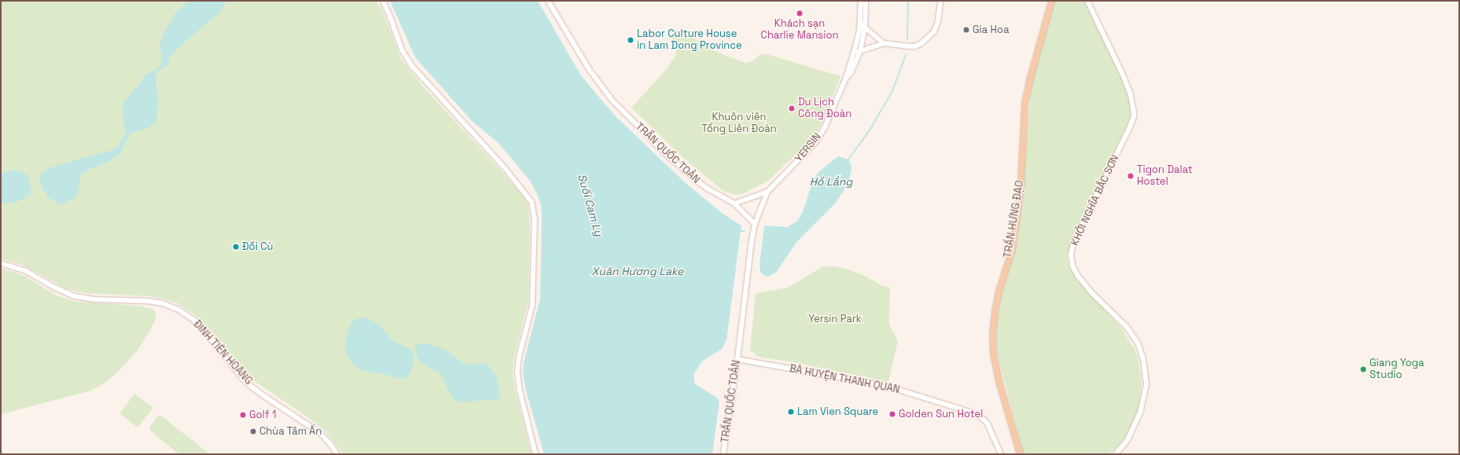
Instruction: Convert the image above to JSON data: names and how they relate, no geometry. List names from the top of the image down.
{
  "streets": {
    "main road": [
      "YERSIN",
      "TRẦN QUỐC TOẢN",
      "KHỞI NGHĨA BẮC SƠN",
      "TRẦN HƯNG ĐẠO",
      "ĐINH TIÊN HOÀNG",
      "BÀ HUYỆN THANH QUAN"
    ]
  },
  "crossings": [
    ["YERSIN", "TRẦN QUỐC TOẢN"],
    ["TRẦN QUỐC TOẢN", "BÀ HUYỆN THANH QUAN"]
  ],
  "water": ["Hồ Lắng", "Suối Cam Ly", "Xuân Hương Lake"],
  "parks": ["Khuôn viên Tổng Liên Đoàn", "Yersin Park"],
  "places": [
    "Khách sạn Charlie Mansion",
    "Gia Hoa",
    "Labor Culture House in Lam Dong Province",
    "Du Lịch Công Đoàn",
    "Tigon Dalat Hostel",
    "Đồi Cù",
    "Giang Yoga Studio",
    "Lam Vien Square",
    "Golden Sun Hotel",
    "Golf 1",
    "Chùa Tâm Ấn"
  ]
}
